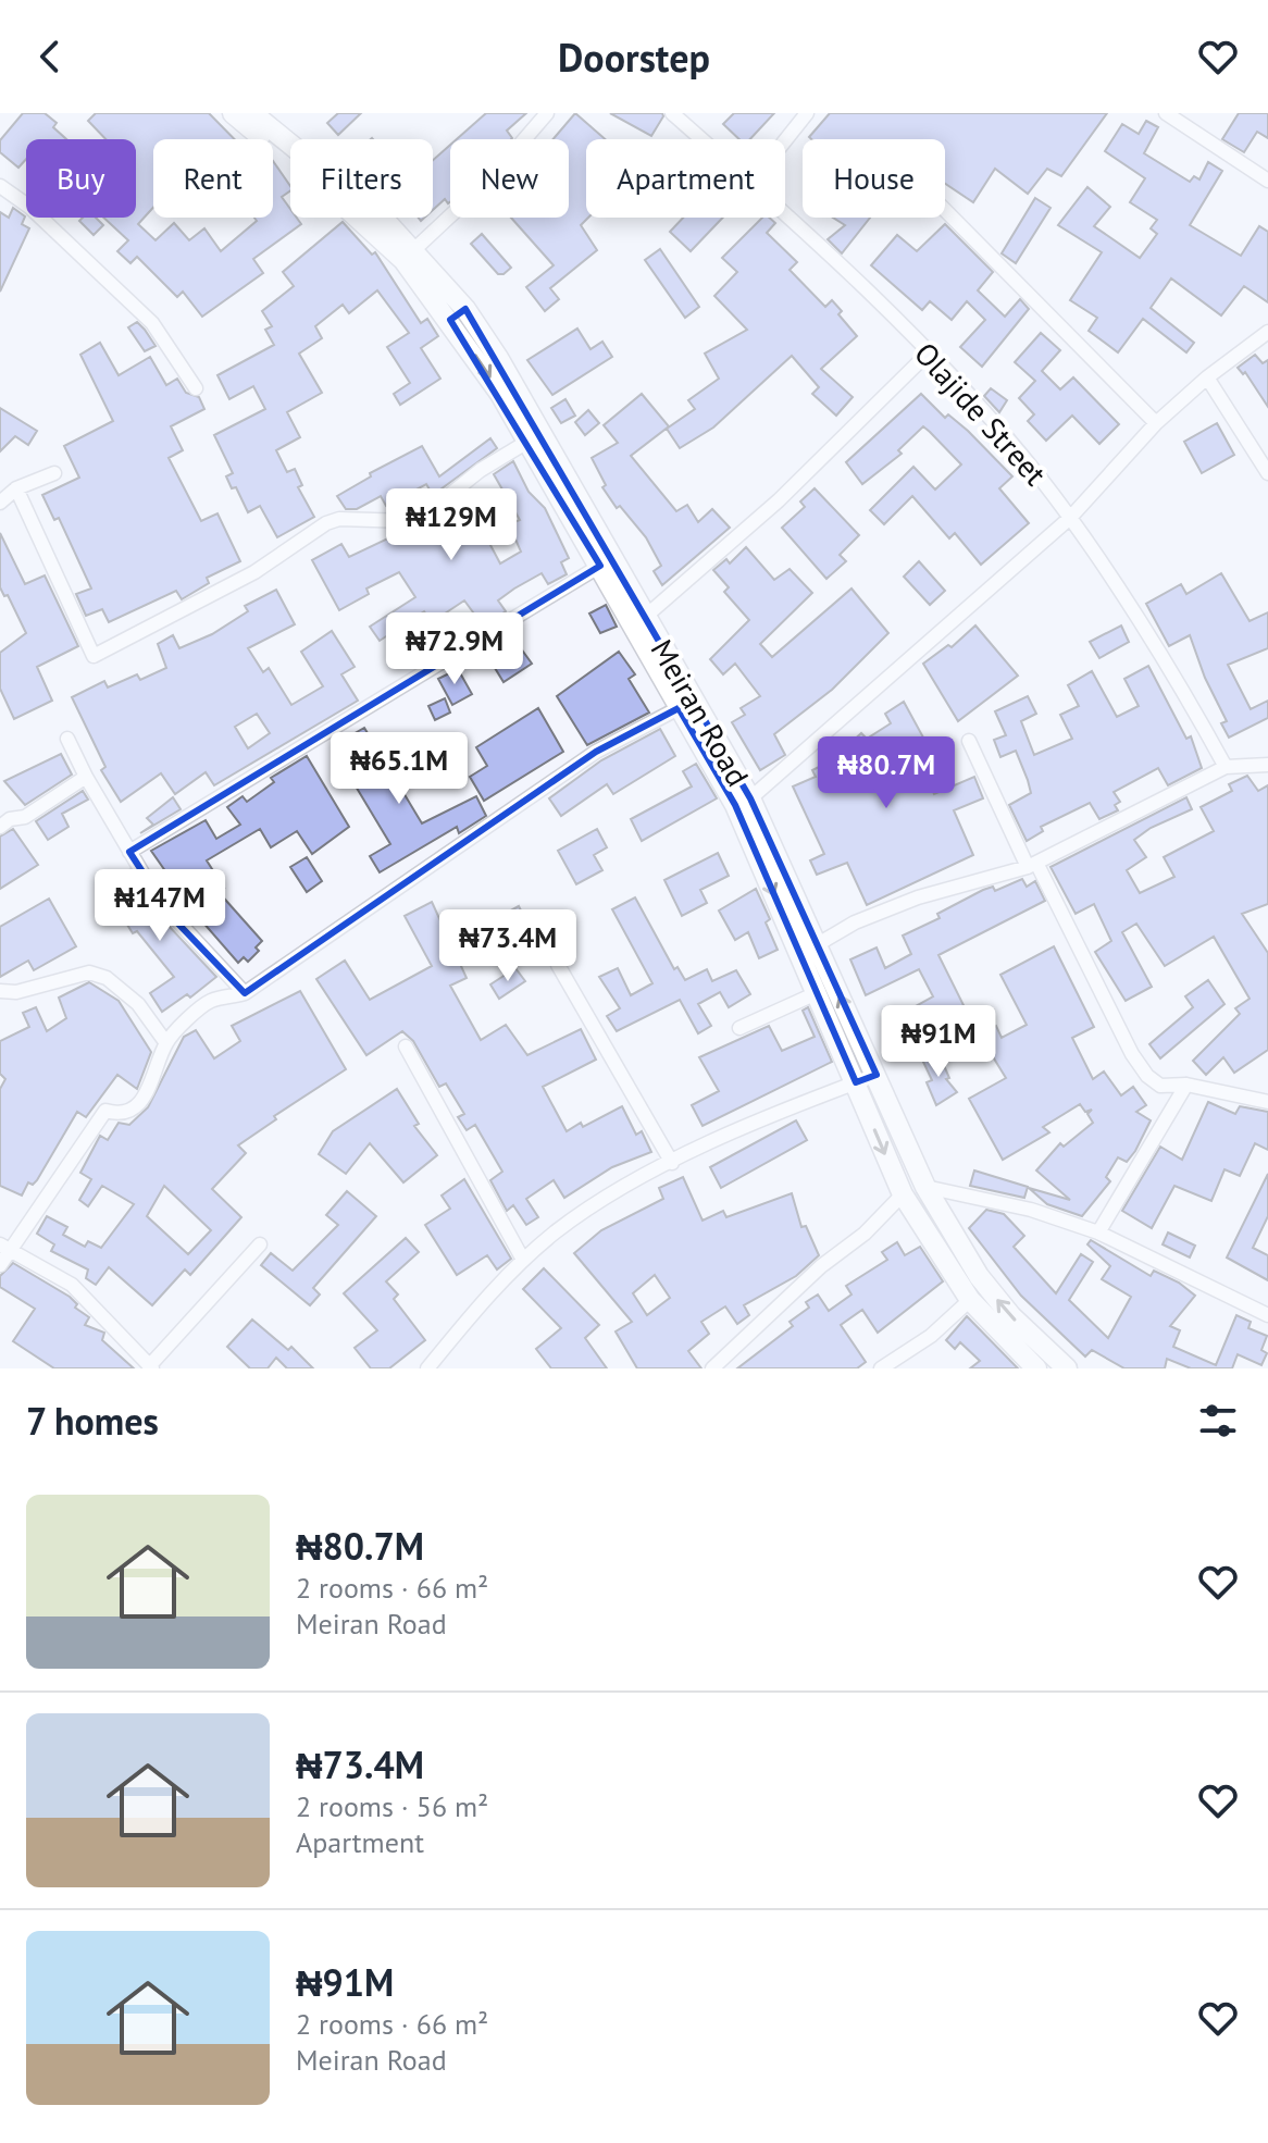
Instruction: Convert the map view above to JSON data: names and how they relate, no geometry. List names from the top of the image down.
{
  "streets": {
    "main road": ["Meiran Road"],
    "street": ["Olajide Street"]
  },
  "page": {
    "header": "Doorstep",
    "chip": [
      "Buy",
      "Rent",
      "Filters",
      "New",
      "Apartment",
      "House"
    ],
    "price": [
      "₦129M",
      "₦72.9M",
      "₦65.1M",
      "₦80.7M",
      "₦147M",
      "₦73.4M",
      "₦91M"
    ],
    "heading": "7 homes",
    "list": [
      {
        "name": "₦80.7M",
        "note": "2 rooms · 66 m² · Meiran Road"
      },
      {
        "name": "₦73.4M",
        "note": "2 rooms · 56 m² · Apartment"
      },
      {
        "name": "₦91M",
        "note": "2 rooms · 66 m² · Meiran Road"
      }
    ]
  }
}
